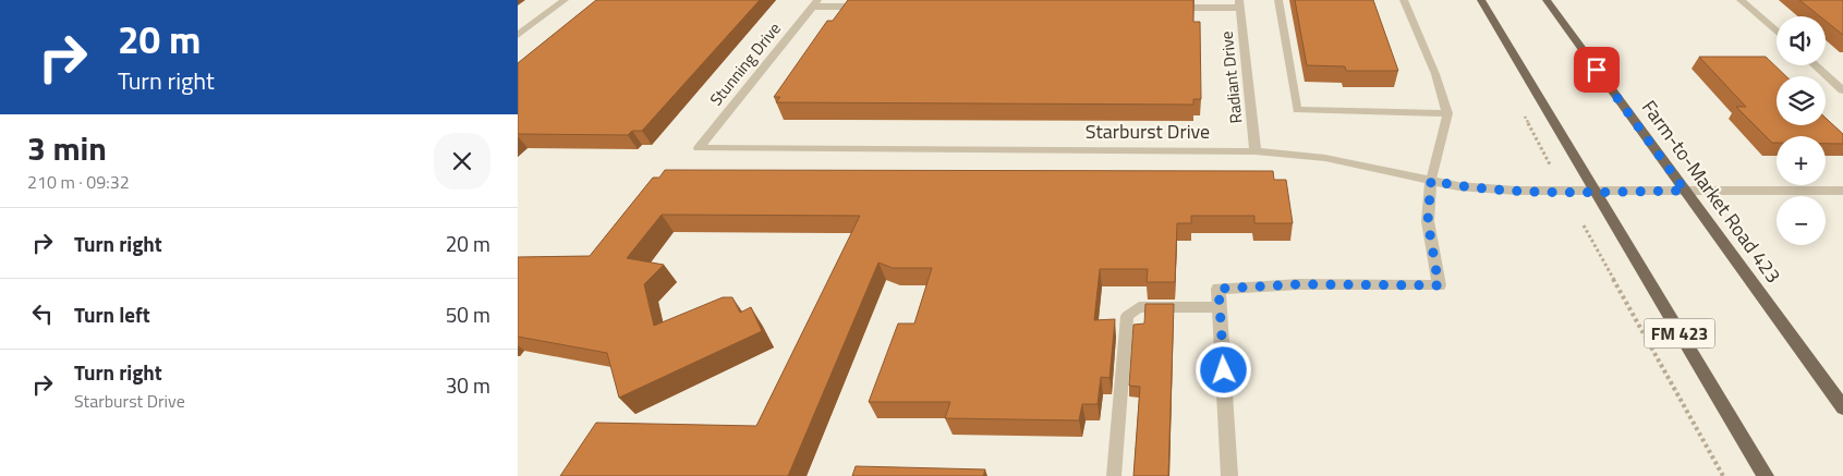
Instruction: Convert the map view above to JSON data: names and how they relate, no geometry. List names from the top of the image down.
{
  "streets": {
    "main road": ["Farm-to-Market Road 423", "FM 423"],
    "street": ["Stunning Drive", "Radiant Drive", "Starburst Drive"]
  },
  "crossings": [
    ["Stunning Drive", "Starburst Drive"],
    ["Radiant Drive", "Starburst Drive"],
    ["Starburst Drive", "Farm-to-Market Road 423"],
    ["Starburst Drive", "FM 423"]
  ],
  "page": {
    "turn": ["20 m", "Turn right"],
    "map_buttons": ["+", "−"],
    "heading": ["3 min", "210 m · 09:32"],
    "list": [
      {
        "name": "Turn right",
        "value": "20 m"
      },
      {
        "name": "Turn left",
        "value": "50 m"
      },
      {
        "name": "Turn right",
        "note": "Starburst Drive",
        "value": "30 m"
      }
    ]
  }
}
